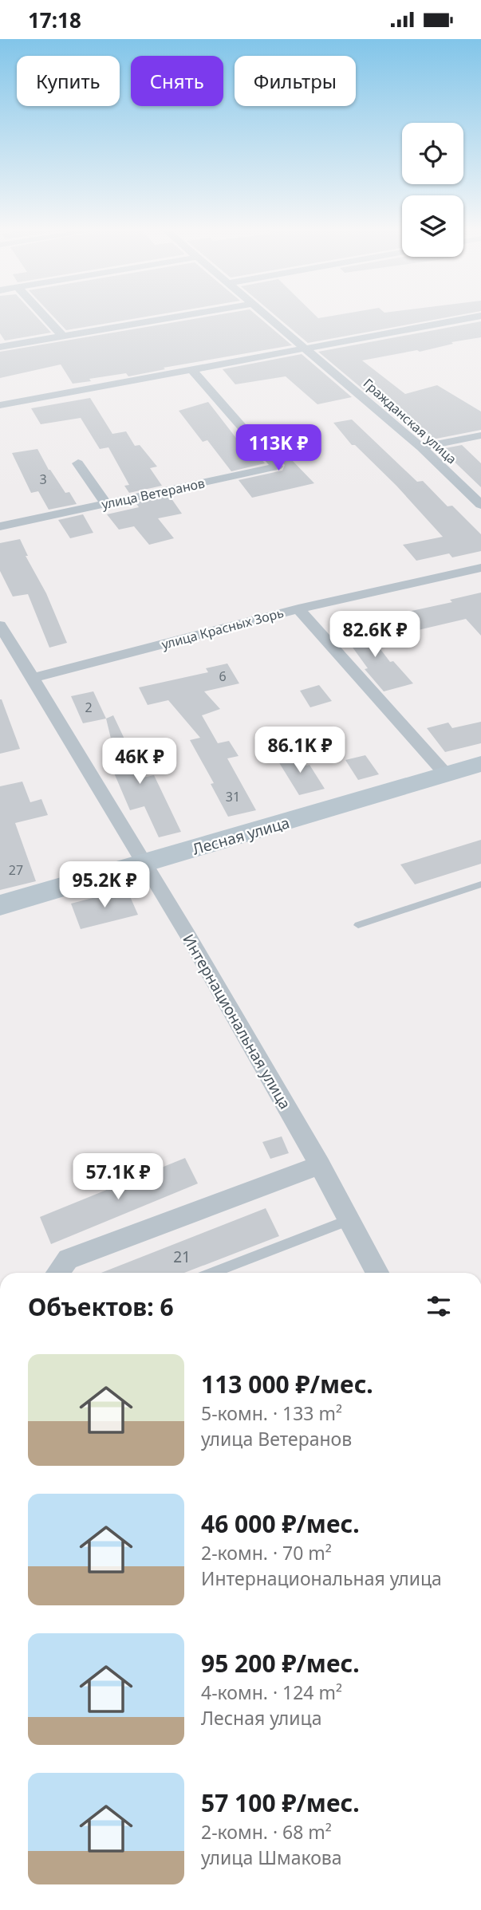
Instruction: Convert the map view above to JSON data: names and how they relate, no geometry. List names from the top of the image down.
{
  "streets": {
    "street": [
      "Гражданская улица",
      "улица Ветеранов",
      "улица Красных Зорь",
      "Лесная улица",
      "Интернациональная улица"
    ]
  },
  "crossings": [
    ["улица Красных Зорь", "Интернациональная улица"],
    ["Лесная улица", "Интернациональная улица"]
  ],
  "house_numbers": [
    "3",
    "6",
    "2",
    "31",
    "27",
    "21"
  ],
  "page": {
    "status": "17:18",
    "chip": ["Купить", "Снять", "Фильтры"],
    "price": [
      "113K ₽",
      "82.6K ₽",
      "86.1K ₽",
      "46K ₽",
      "95.2K ₽",
      "57.1K ₽"
    ],
    "heading": "Объектов: 6",
    "list": [
      {
        "name": "113 000 ₽/мес.",
        "note": "5-комн. · 133 m² · улица Ветеранов"
      },
      {
        "name": "46 000 ₽/мес.",
        "note": "2-комн. · 70 m² · Интернациональная улица"
      },
      {
        "name": "95 200 ₽/мес.",
        "note": "4-комн. · 124 m² · Лесная улица"
      },
      {
        "name": "57 100 ₽/мес.",
        "note": "2-комн. · 68 m² · улица Шмакова"
      }
    ]
  }
}
